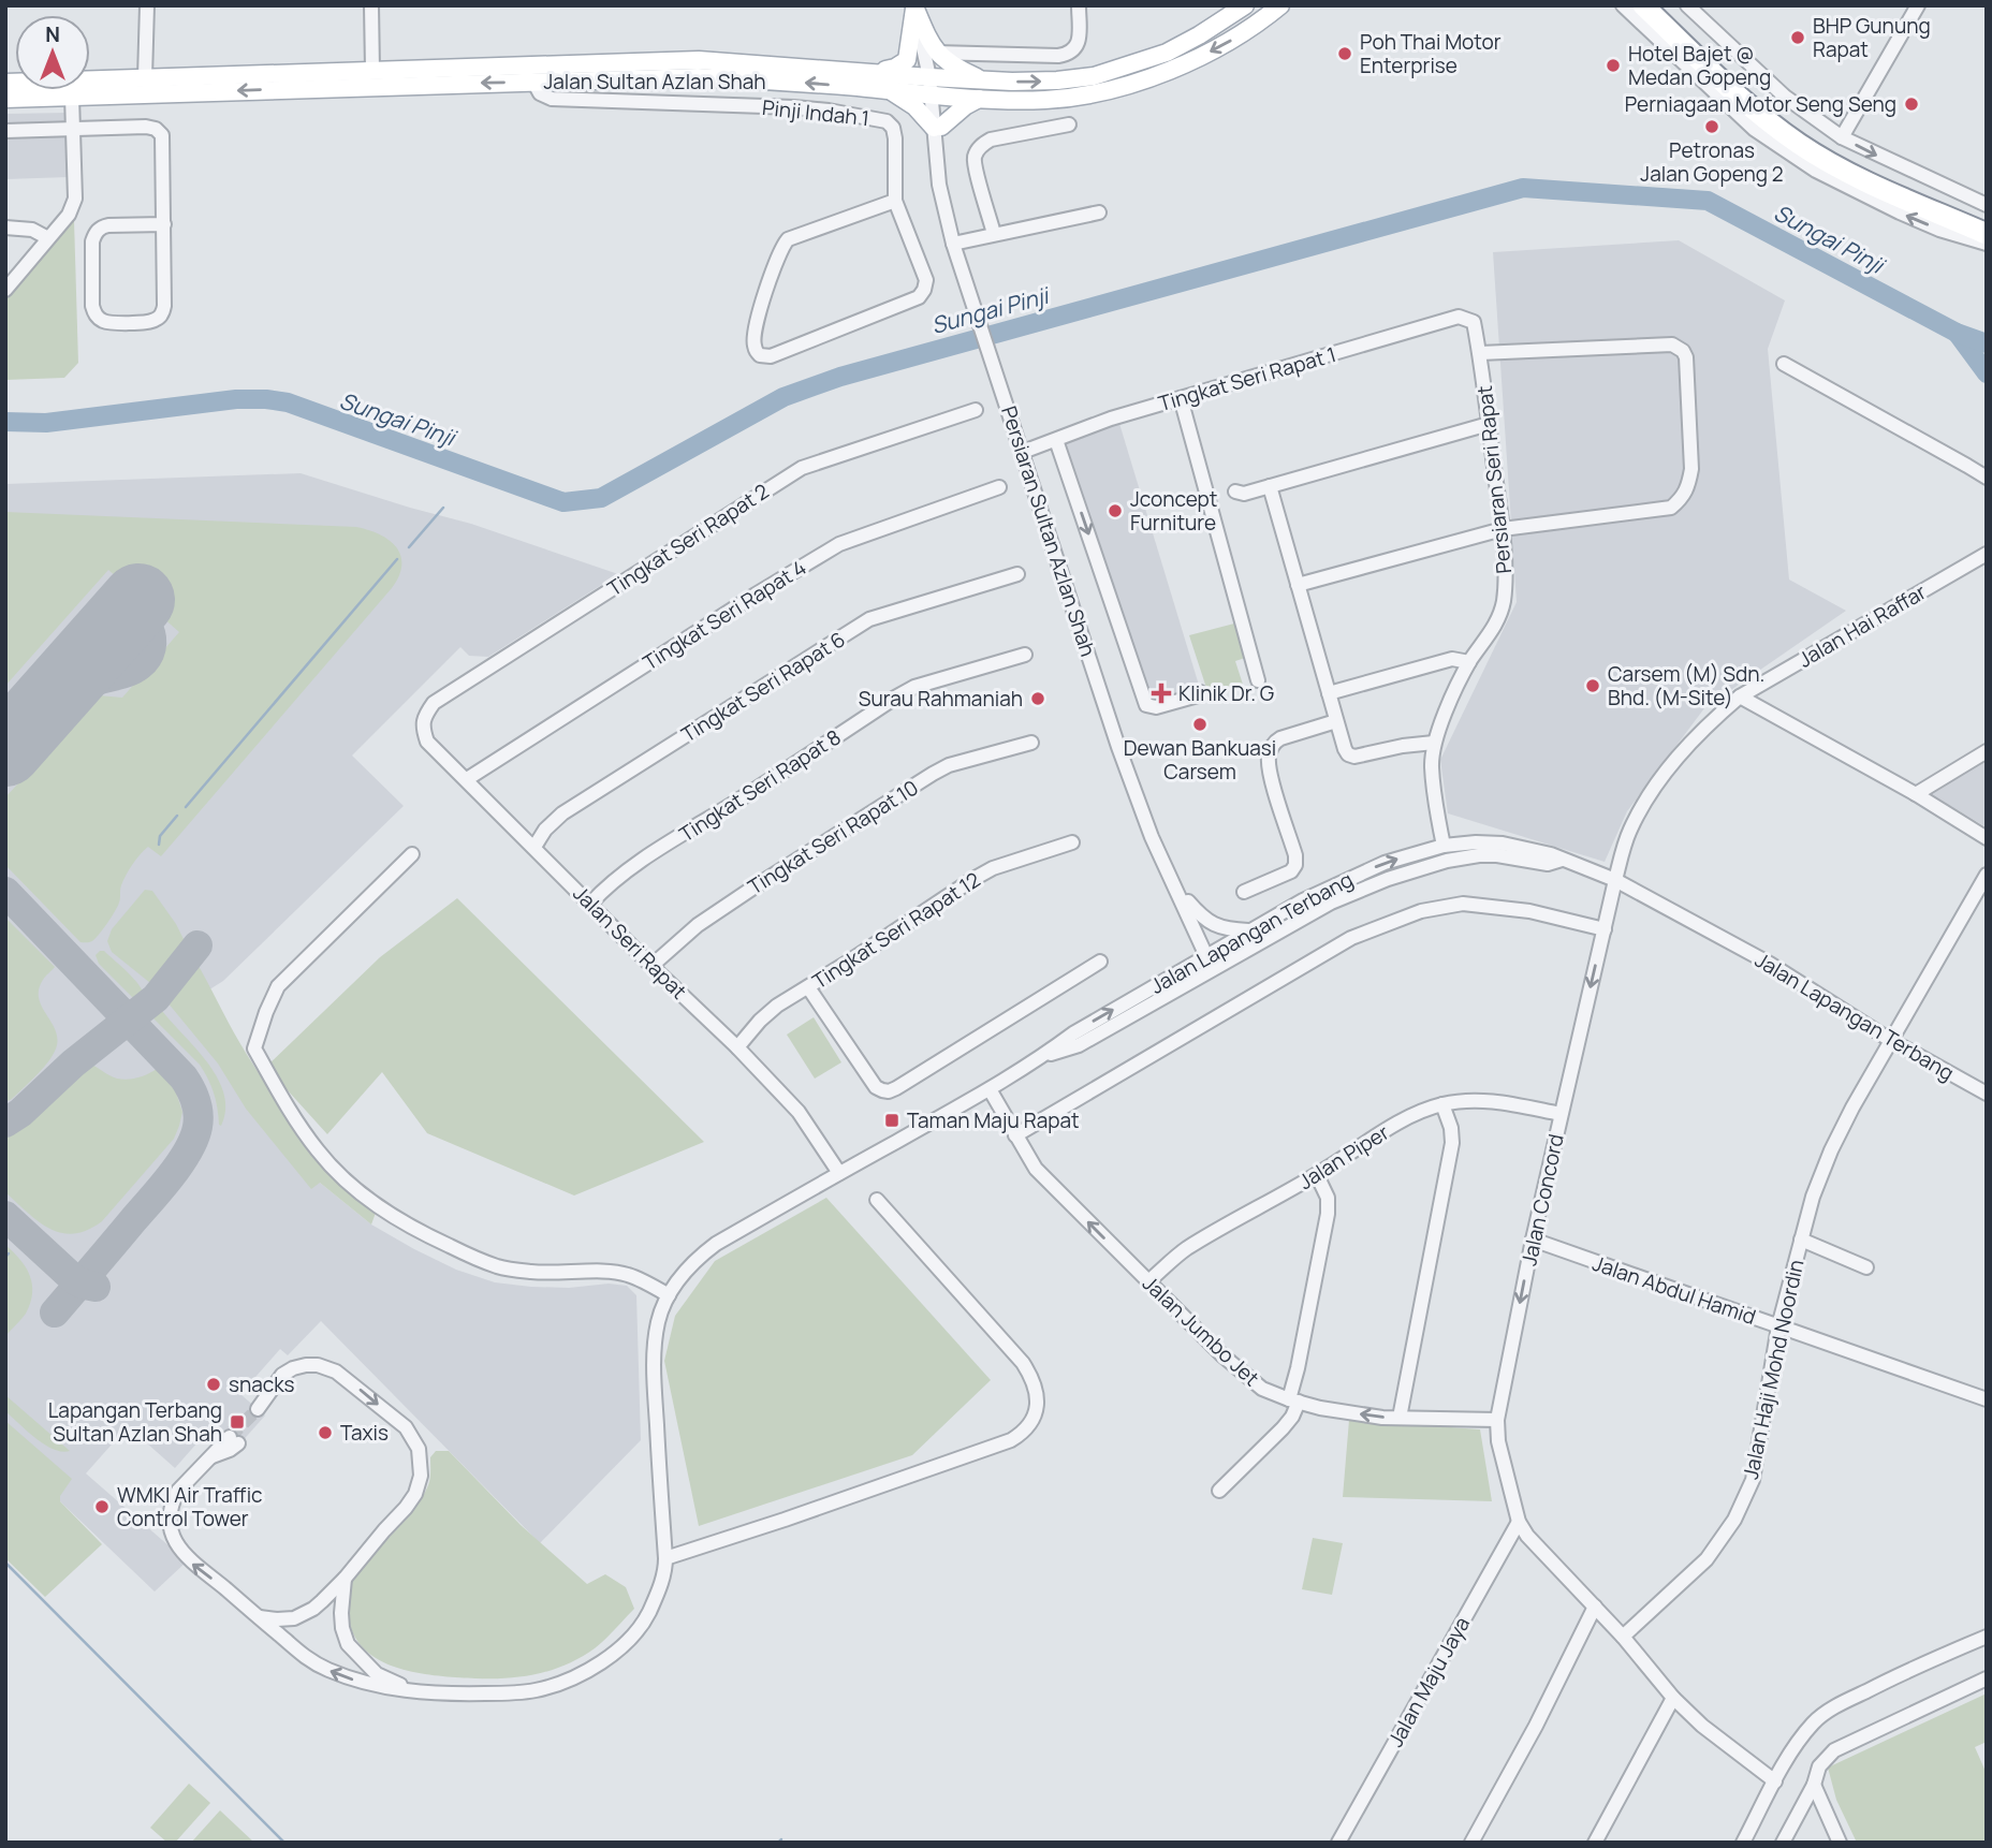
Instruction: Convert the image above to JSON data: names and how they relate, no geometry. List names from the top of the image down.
{
  "streets": {
    "main road": ["Jalan Sultan Azlan Shah"],
    "street": [
      "Pinji Indah 1",
      "Tingkat Seri Rapat 1",
      "Persiaran Seri Rapat",
      "Persiaran Sultan Azlan Shah",
      "Tingkat Seri Rapat 2",
      "Tingkat Seri Rapat 4",
      "Jalan Hai Raffar",
      "Tingkat Seri Rapat 6",
      "Tingkat Seri Rapat 8",
      "Tingkat Seri Rapat 10",
      "Tingkat Seri Rapat 12",
      "Jalan Lapangan Terbang",
      "Jalan Seri Rapat",
      "Jalan Piper",
      "Jalan Concord",
      "Jalan Abdul Hamid",
      "Jalan Jumbo Jet",
      "Jalan Haji Mohd Noordin",
      "Jalan Maju Jaya"
    ]
  },
  "crossings": [
    ["Jalan Sultan Azlan Shah", "Pinji Indah 1"],
    ["Jalan Sultan Azlan Shah", "Persiaran Sultan Azlan Shah"],
    ["Tingkat Seri Rapat 1", "Persiaran Seri Rapat"],
    ["Tingkat Seri Rapat 1", "Persiaran Sultan Azlan Shah"],
    ["Persiaran Seri Rapat", "Jalan Lapangan Terbang"],
    ["Persiaran Sultan Azlan Shah", "Jalan Lapangan Terbang"],
    ["Tingkat Seri Rapat 2", "Jalan Seri Rapat"],
    ["Tingkat Seri Rapat 4", "Jalan Seri Rapat"],
    ["Jalan Hai Raffar", "Jalan Lapangan Terbang"],
    ["Jalan Hai Raffar", "Jalan Concord"],
    ["Tingkat Seri Rapat 6", "Jalan Seri Rapat"],
    ["Tingkat Seri Rapat 8", "Jalan Seri Rapat"],
    ["Tingkat Seri Rapat 10", "Jalan Seri Rapat"],
    ["Tingkat Seri Rapat 12", "Jalan Seri Rapat"],
    ["Jalan Lapangan Terbang", "Jalan Seri Rapat"],
    ["Jalan Lapangan Terbang", "Jalan Concord"],
    ["Jalan Lapangan Terbang", "Jalan Jumbo Jet"],
    ["Jalan Lapangan Terbang", "Jalan Haji Mohd Noordin"],
    ["Jalan Piper", "Jalan Concord"],
    ["Jalan Piper", "Jalan Jumbo Jet"],
    ["Jalan Concord", "Jalan Abdul Hamid"],
    ["Jalan Concord", "Jalan Jumbo Jet"],
    ["Jalan Concord", "Jalan Maju Jaya"],
    ["Jalan Abdul Hamid", "Jalan Haji Mohd Noordin"]
  ],
  "one_way": ["Jalan Jumbo Jet"],
  "water": ["Sungai Pinji"],
  "places": {
    "other": [
      "BHP Gunung Rapat",
      "Poh Thai Motor Enterprise",
      "Hotel Bajet @ Medan Gopeng",
      "Perniagaan Motor Seng Seng",
      "Petronas Jalan Gopeng 2",
      "Jconcept Furniture",
      "Carsem (M) Sdn. Bhd. (M-Site)",
      "Surau Rahmaniah",
      "Dewan Bankuasi Carsem",
      "snacks",
      "Taxis",
      "WMKI Air Traffic Control Tower"
    ],
    "health": ["Klinik Dr. G"],
    "transit": ["Taman Maju Rapat", "Lapangan Terbang Sultan Azlan Shah"]
  },
  "north": "top"
}
